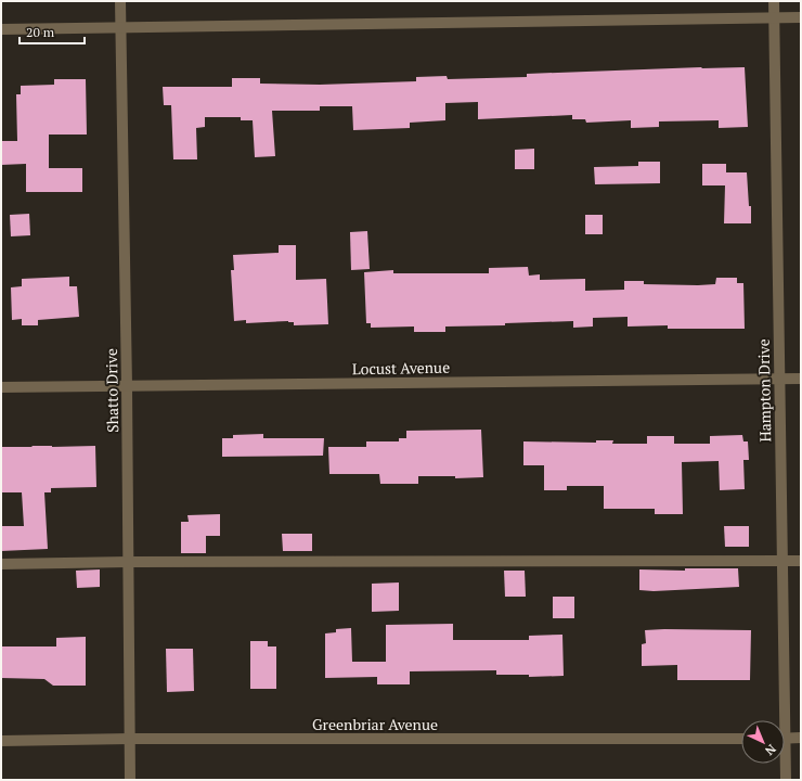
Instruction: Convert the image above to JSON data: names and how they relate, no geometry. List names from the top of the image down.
{
  "streets": {
    "street": [
      "Locust Avenue",
      "Shatto Drive",
      "Hampton Drive",
      "Greenbriar Avenue"
    ]
  },
  "crossings": [
    ["Locust Avenue", "Shatto Drive"],
    ["Locust Avenue", "Hampton Drive"],
    ["Shatto Drive", "Greenbriar Avenue"]
  ],
  "scale_bar": "20 m",
  "north": "bottom right"
}
